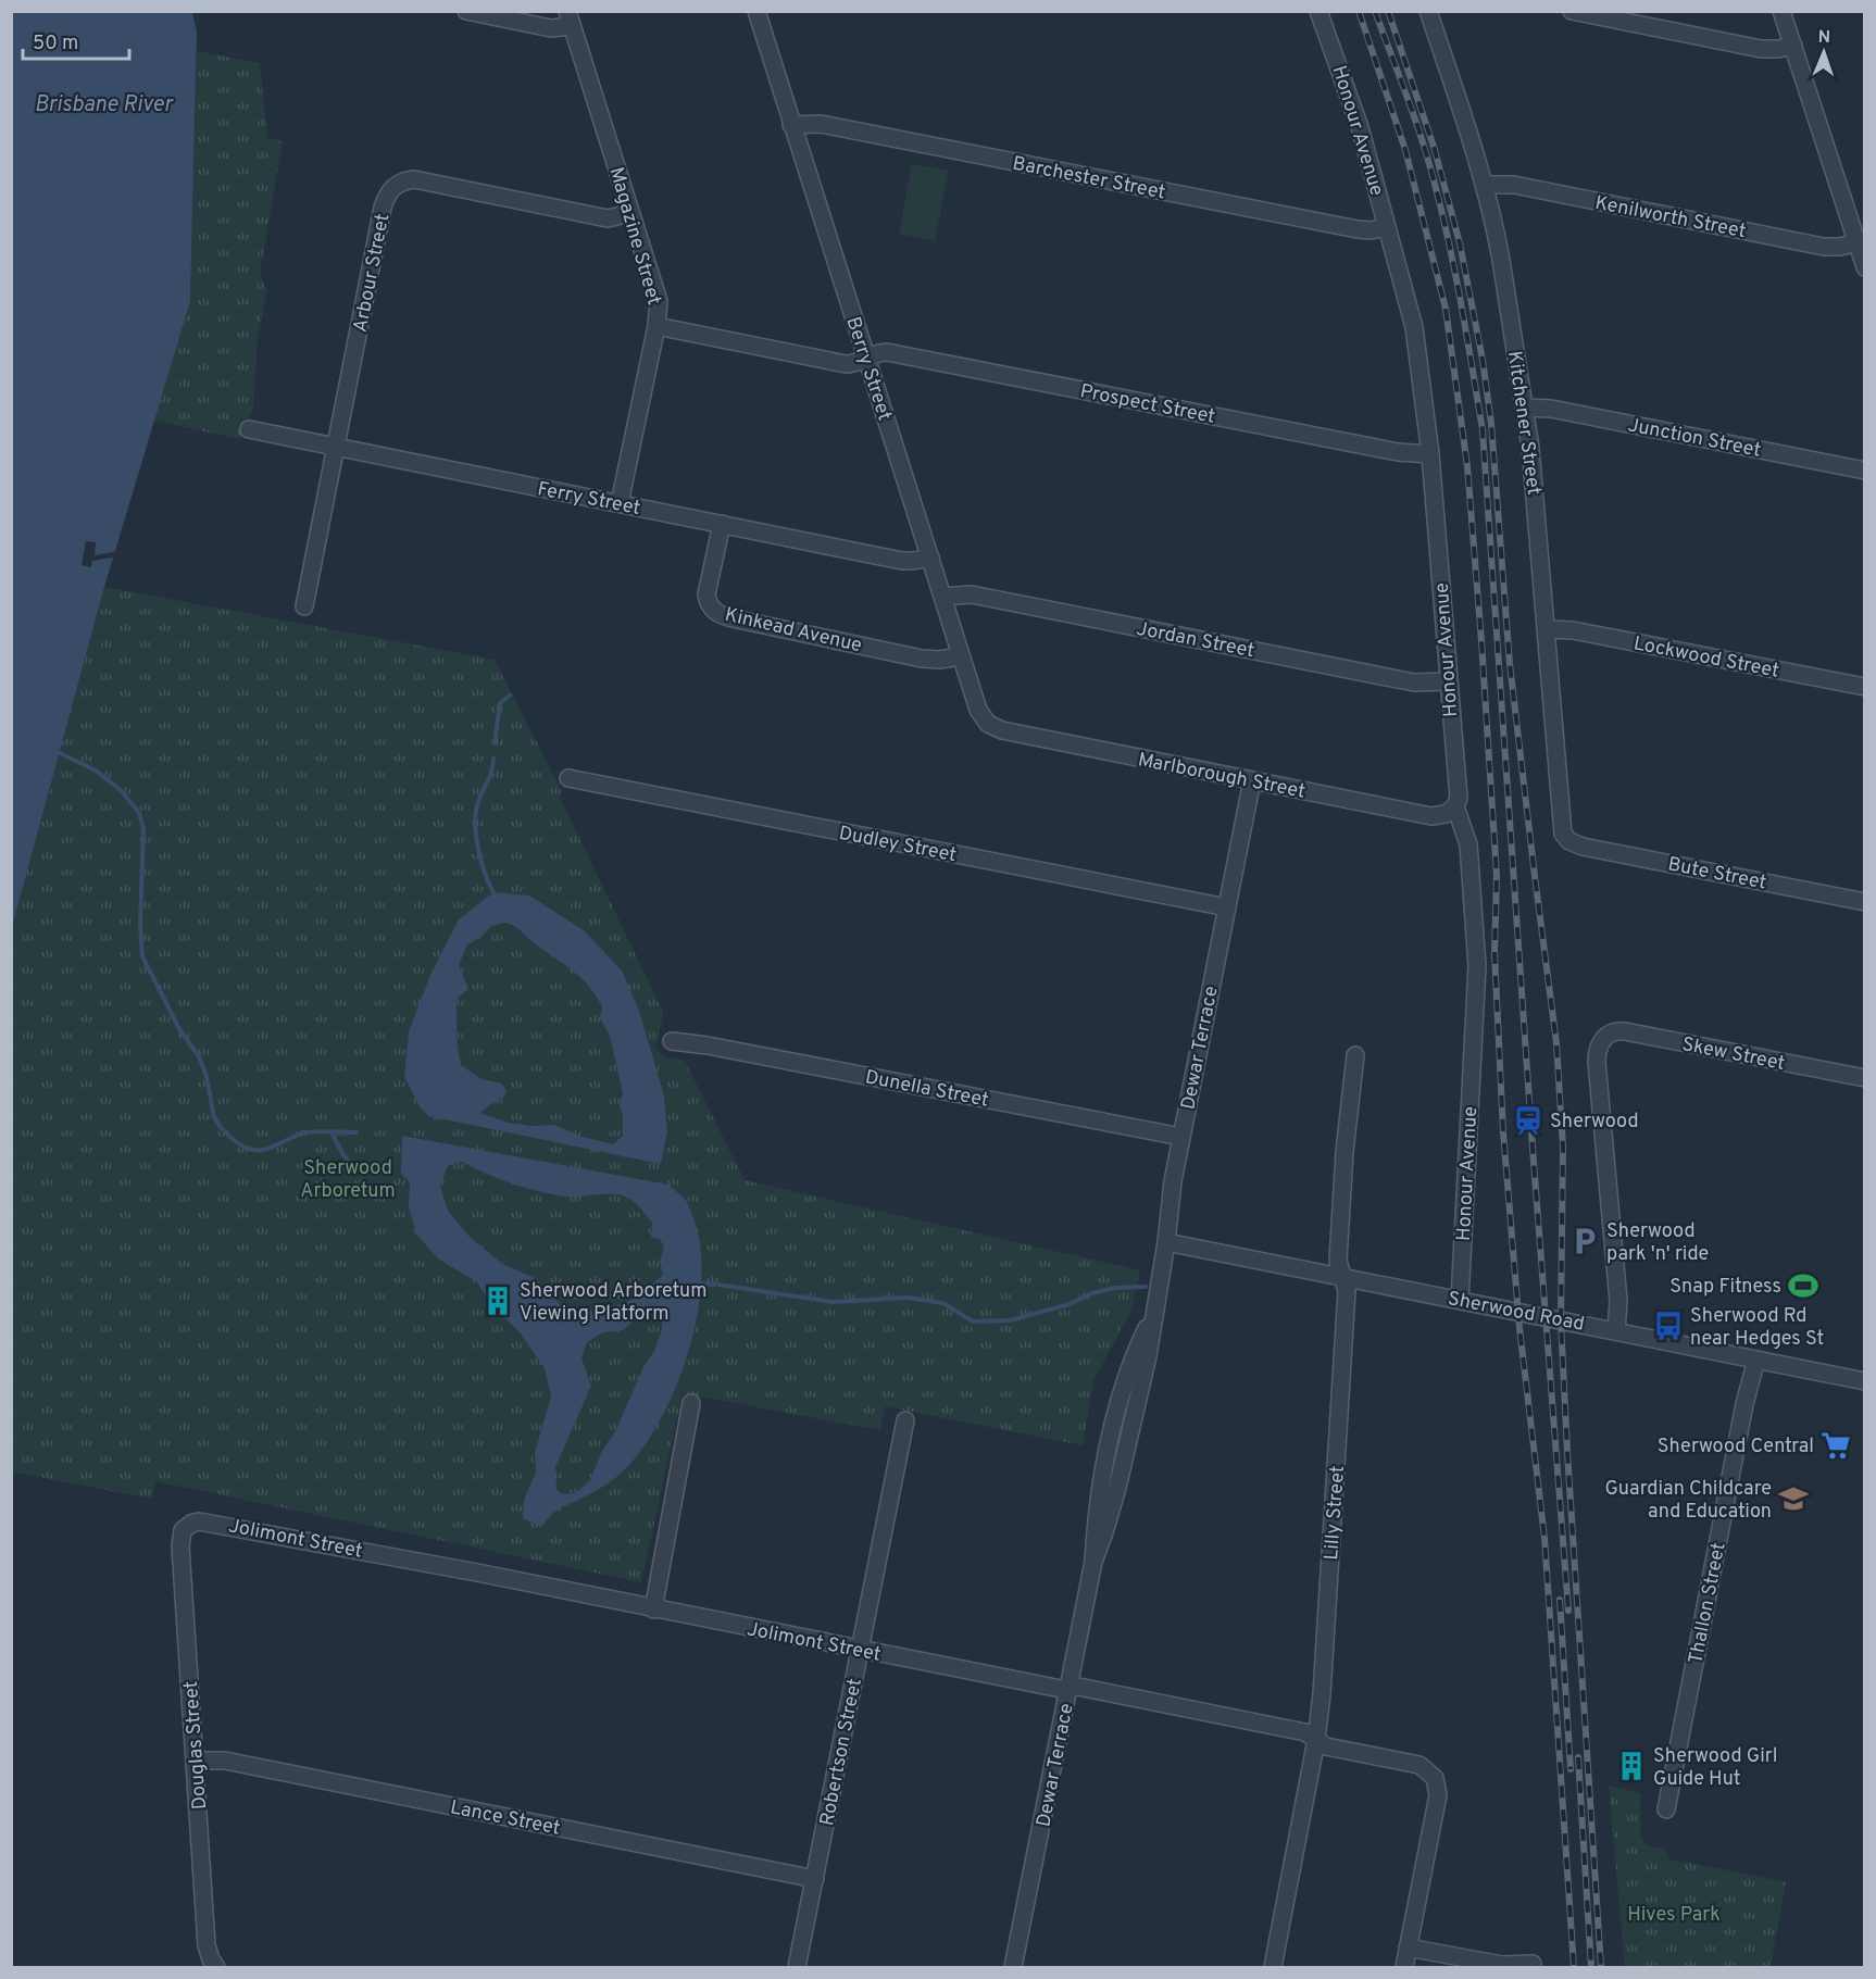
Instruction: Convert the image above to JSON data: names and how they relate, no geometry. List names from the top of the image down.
{
  "streets": {
    "street": [
      "Honour Avenue",
      "Barchester Street",
      "Kenilworth Street",
      "Magazine Street",
      "Arbour Street",
      "Berry Street",
      "Prospect Street",
      "Kitchener Street",
      "Junction Street",
      "Ferry Street",
      "Kinkead Avenue",
      "Jordan Street",
      "Lockwood Street",
      "Marlborough Street",
      "Dudley Street",
      "Bute Street",
      "Dewar Terrace",
      "Skew Street",
      "Dunella Street",
      "Sherwood Road",
      "Lilly Street",
      "Jolimont Street",
      "Thallon Street",
      "Douglas Street",
      "Robertson Street",
      "Lance Street"
    ]
  },
  "crossings": [
    ["Honour Avenue", "Barchester Street"],
    ["Honour Avenue", "Prospect Street"],
    ["Honour Avenue", "Jordan Street"],
    ["Honour Avenue", "Marlborough Street"],
    ["Honour Avenue", "Sherwood Road"],
    ["Barchester Street", "Berry Street"],
    ["Kenilworth Street", "Kitchener Street"],
    ["Magazine Street", "Arbour Street"],
    ["Magazine Street", "Prospect Street"],
    ["Magazine Street", "Ferry Street"],
    ["Arbour Street", "Ferry Street"],
    ["Berry Street", "Prospect Street"],
    ["Berry Street", "Ferry Street"],
    ["Berry Street", "Kinkead Avenue"],
    ["Berry Street", "Jordan Street"],
    ["Berry Street", "Marlborough Street"],
    ["Kitchener Street", "Junction Street"],
    ["Kitchener Street", "Lockwood Street"],
    ["Kitchener Street", "Bute Street"],
    ["Ferry Street", "Kinkead Avenue"],
    ["Marlborough Street", "Dewar Terrace"],
    ["Dudley Street", "Dewar Terrace"],
    ["Dewar Terrace", "Dunella Street"],
    ["Dewar Terrace", "Sherwood Road"],
    ["Dewar Terrace", "Jolimont Street"],
    ["Skew Street", "Sherwood Road"],
    ["Sherwood Road", "Lilly Street"],
    ["Sherwood Road", "Thallon Street"],
    ["Lilly Street", "Jolimont Street"],
    ["Jolimont Street", "Douglas Street"],
    ["Jolimont Street", "Robertson Street"],
    ["Douglas Street", "Lance Street"],
    ["Robertson Street", "Lance Street"]
  ],
  "water": ["Brisbane River"],
  "parks": ["Sherwood Arboretum", "Hives Park"],
  "places": {
    "station": ["Sherwood"],
    "parking": ["Sherwood park 'n' ride"],
    "sports": ["Snap Fitness"],
    "building": ["Sherwood Arboretum Viewing Platform", "Sherwood Girl Guide Hut"],
    "bus stop": ["Sherwood Rd near Hedges St"],
    "supermarket": ["Sherwood Central"],
    "school or university": ["Guardian Childcare and Education"]
  },
  "scale_bar": "50 m",
  "north": "top"
}
